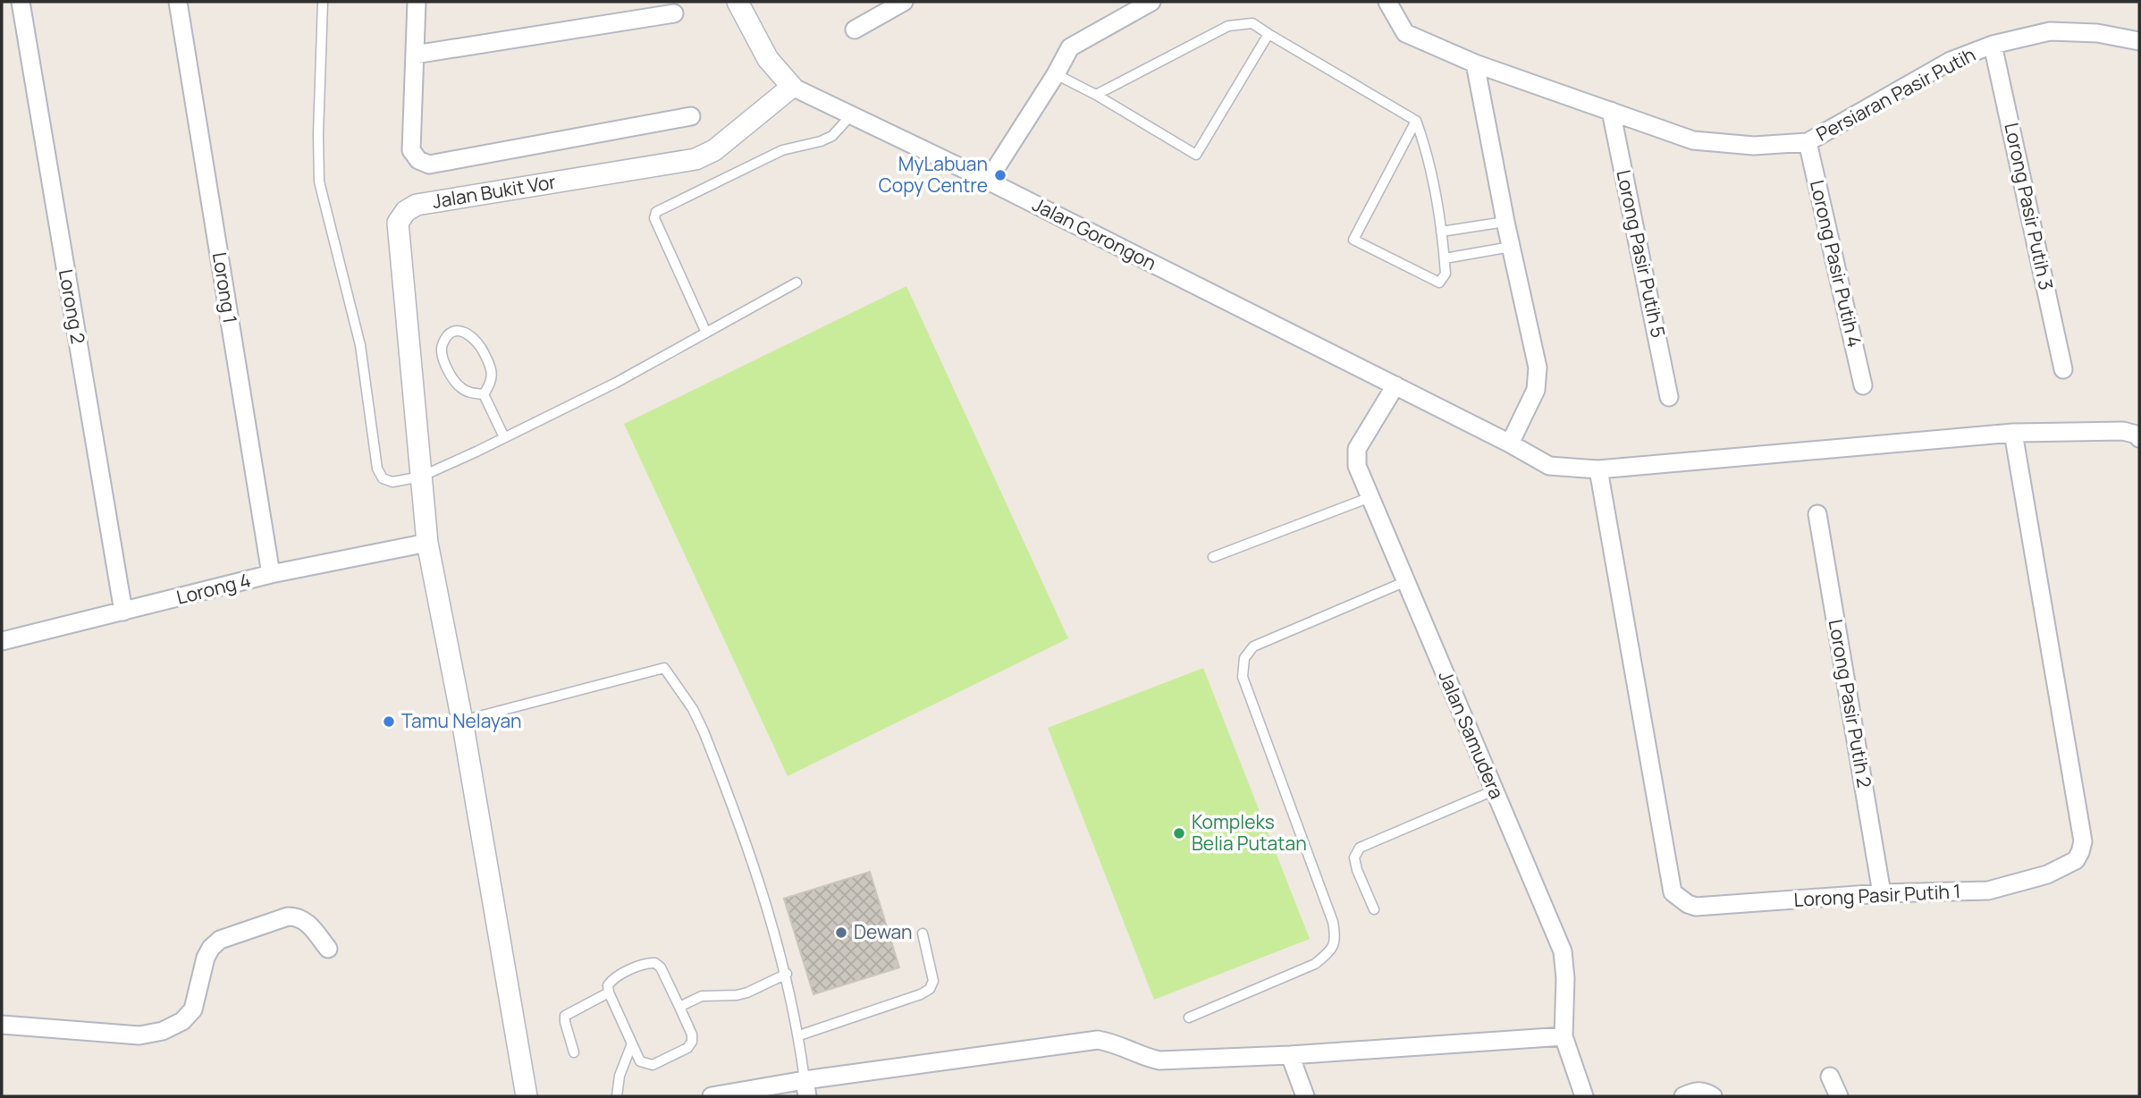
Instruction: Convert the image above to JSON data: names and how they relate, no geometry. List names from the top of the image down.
{
  "streets": {
    "street": [
      "Persiaran Pasir Putih",
      "Jalan Bukit Vor",
      "Lorong Pasir Putih 3",
      "Jalan Gorongon",
      "Lorong Pasir Putih 5",
      "Lorong Pasir Putih 4",
      "Lorong 1",
      "Lorong 2",
      "Lorong 4",
      "Lorong Pasir Putih 2",
      "Jalan Samudera",
      "Lorong Pasir Putih 1"
    ]
  },
  "crossings": [
    ["Persiaran Pasir Putih", "Lorong Pasir Putih 3"],
    ["Persiaran Pasir Putih", "Lorong Pasir Putih 5"],
    ["Persiaran Pasir Putih", "Lorong Pasir Putih 4"],
    ["Jalan Bukit Vor", "Jalan Gorongon"],
    ["Jalan Bukit Vor", "Lorong 4"],
    ["Jalan Gorongon", "Jalan Samudera"],
    ["Jalan Gorongon", "Lorong Pasir Putih 1"],
    ["Lorong 1", "Lorong 4"],
    ["Lorong 2", "Lorong 4"],
    ["Lorong Pasir Putih 2", "Lorong Pasir Putih 1"]
  ],
  "places": [
    "MyLabuan Copy Centre",
    "Tamu Nelayan",
    "Kompleks Belia Putatan",
    "Dewan"
  ]
}
